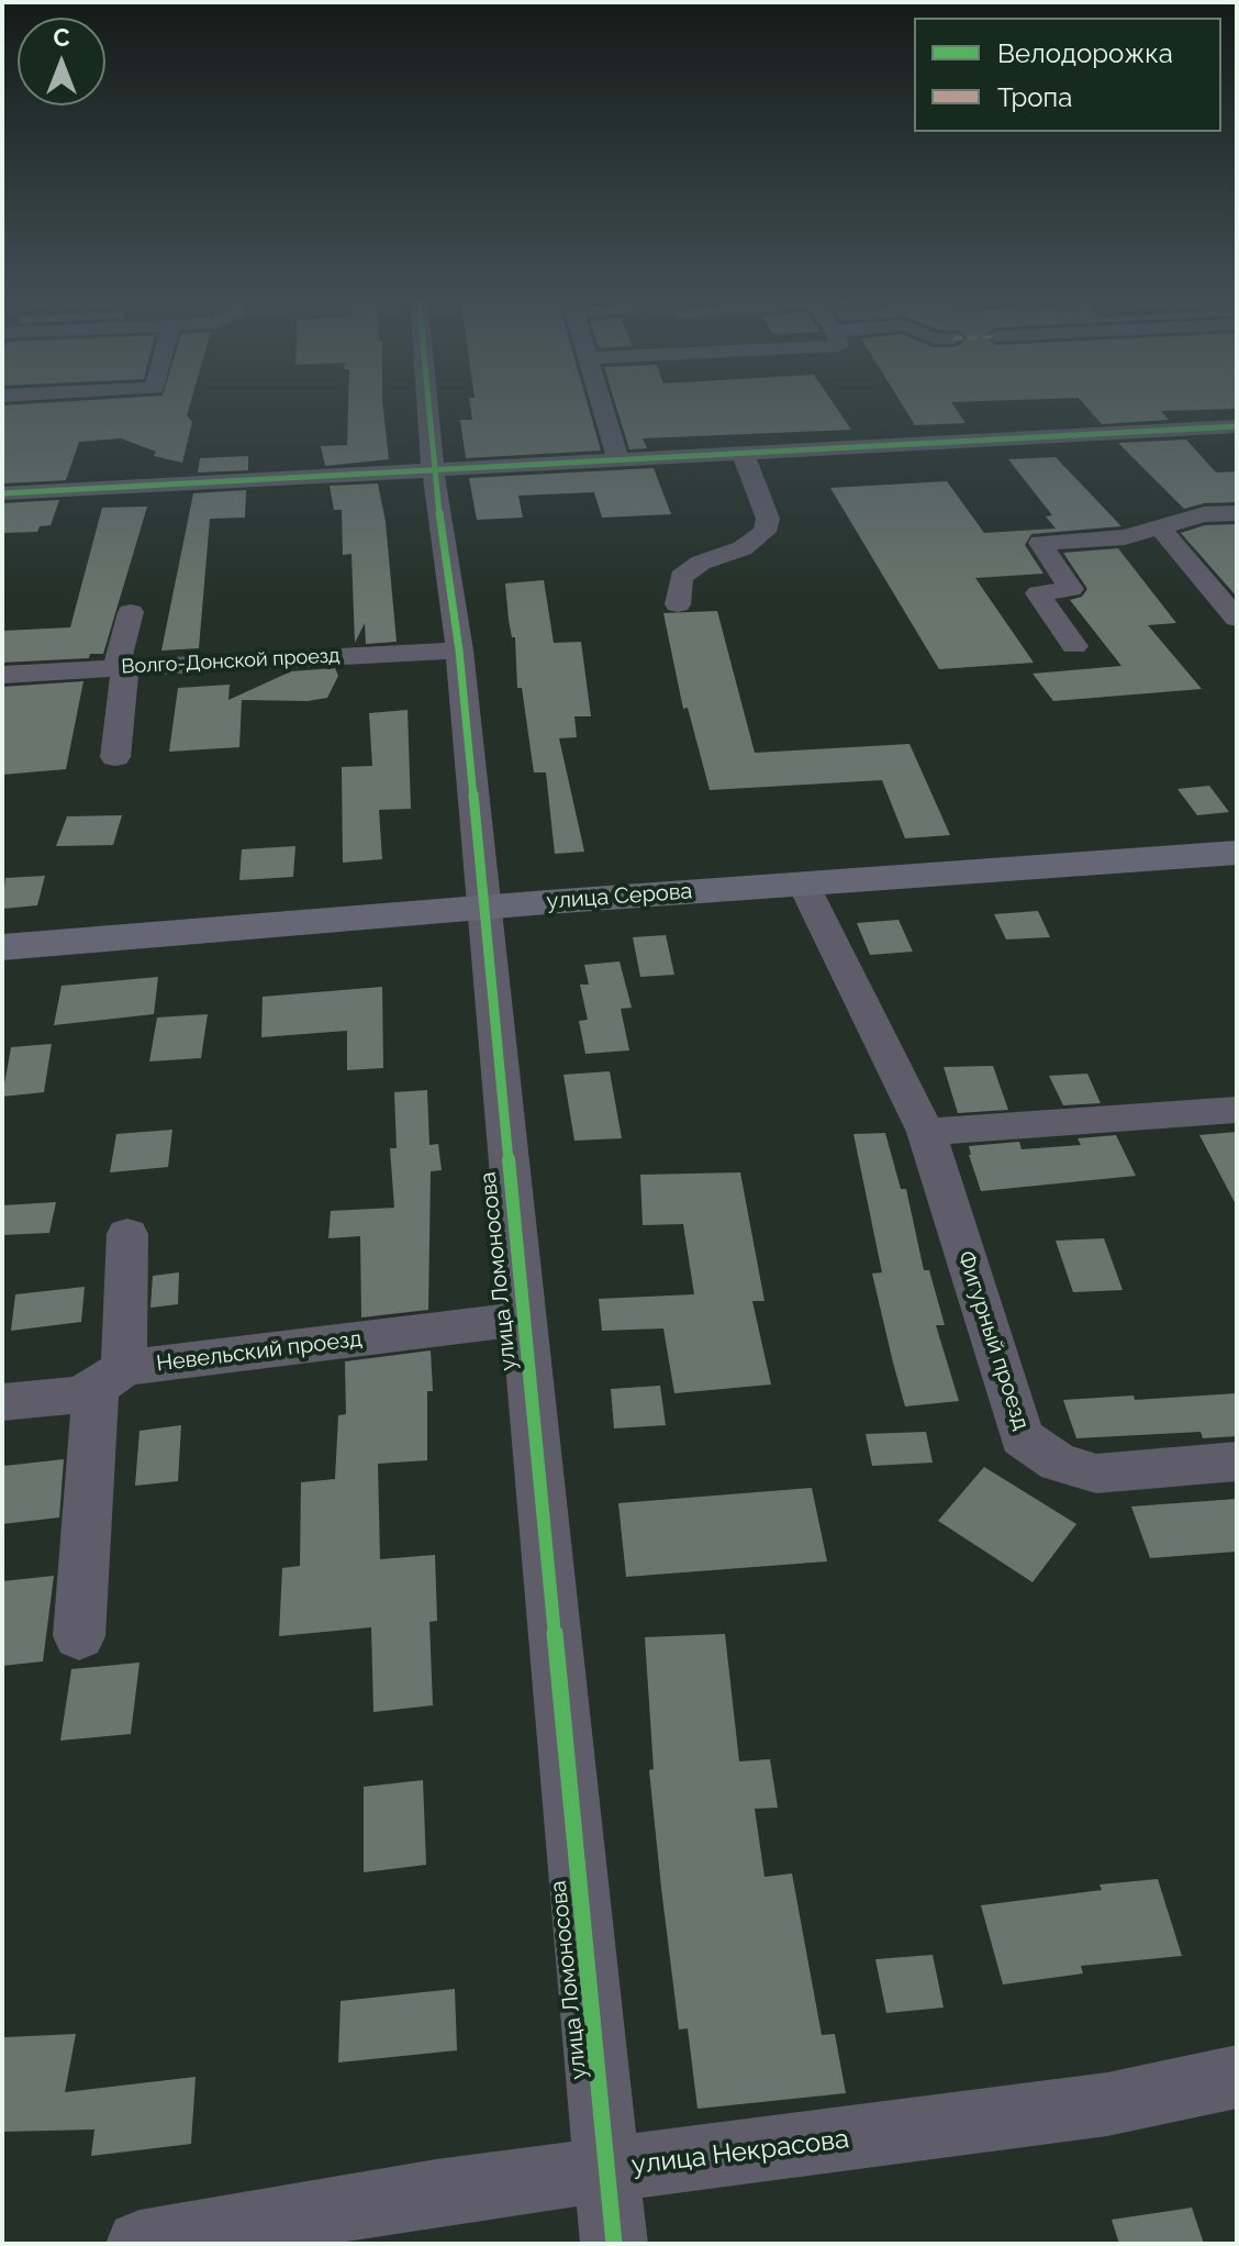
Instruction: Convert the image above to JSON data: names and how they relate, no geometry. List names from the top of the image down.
{
  "streets": {
    "main road": ["улица Серова"],
    "street": [
      "Волго-Донской проезд",
      "улица Ломоносова",
      "Фигурный проезд",
      "Невельский проезд",
      "улица Некрасова"
    ]
  },
  "crossings": [
    ["Волго-Донской проезд", "улица Ломоносова"],
    ["улица Серова", "улица Ломоносова"],
    ["улица Серова", "Фигурный проезд"],
    ["улица Ломоносова", "Невельский проезд"],
    ["улица Ломоносова", "улица Некрасова"]
  ],
  "legend": ["Велодорожка", "Тропа"],
  "north": "top"
}
